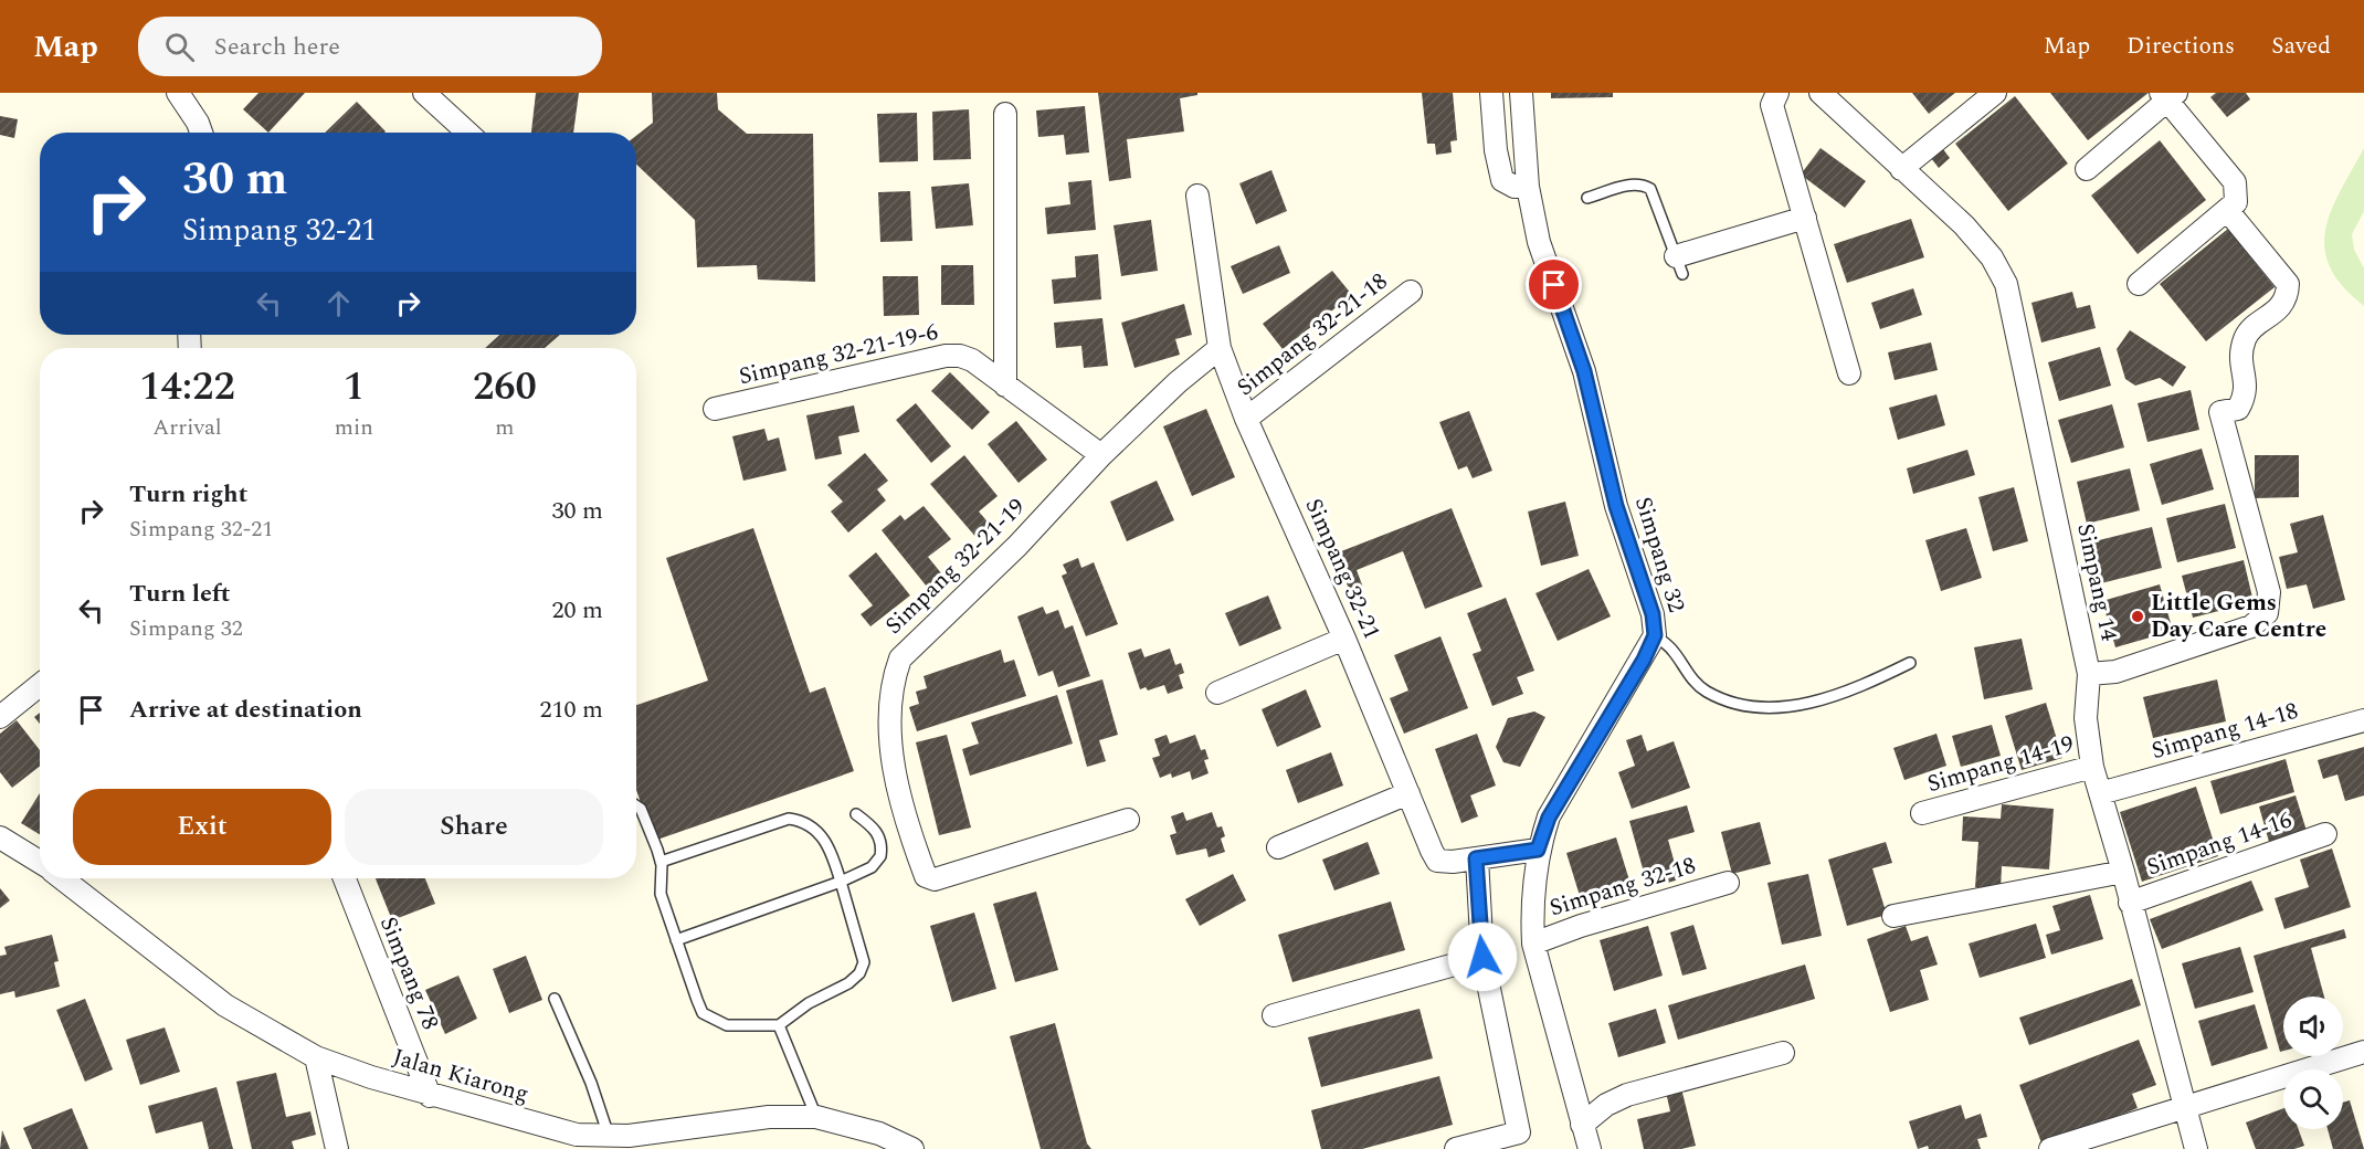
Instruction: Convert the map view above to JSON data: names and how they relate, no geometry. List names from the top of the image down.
{
  "streets": {
    "street": [
      "Simpang 32-21-18",
      "Simpang 32-21-19-6",
      "Simpang 32",
      "Simpang 32-21-19",
      "Simpang 32-21",
      "Simpang 14",
      "Simpang 14-18",
      "Simpang 14-19",
      "Simpang 14-16",
      "Simpang 32-18",
      "Simpang 78",
      "Jalan Kiarong"
    ]
  },
  "crossings": [
    ["Simpang 32-21-18", "Simpang 32-21"],
    ["Simpang 32-21-19-6", "Simpang 32-21-19"],
    ["Simpang 32", "Simpang 32-21"],
    ["Simpang 32", "Simpang 32-18"],
    ["Simpang 32-21-19", "Simpang 32-21"],
    ["Simpang 14", "Simpang 14-18"],
    ["Simpang 14", "Simpang 14-19"],
    ["Simpang 14", "Simpang 14-16"],
    ["Simpang 78", "Jalan Kiarong"]
  ],
  "places": ["Little Gems Day Care Centre"],
  "page": {
    "header": "Map",
    "search": "Search here",
    "nav": ["Map", "Directions", "Saved"],
    "turn": ["30 m", "Simpang 32-21"],
    "eta": [
      "14:22",
      "Arrival",
      "1",
      "min",
      "260",
      "m"
    ],
    "list": [
      {
        "name": "Turn right",
        "note": "Simpang 32-21",
        "value": "30 m"
      },
      {
        "name": "Turn left",
        "note": "Simpang 32",
        "value": "20 m"
      },
      {
        "name": "Arrive at destination",
        "value": "210 m"
      }
    ],
    "buttons": ["Exit", "Share"]
  }
}
